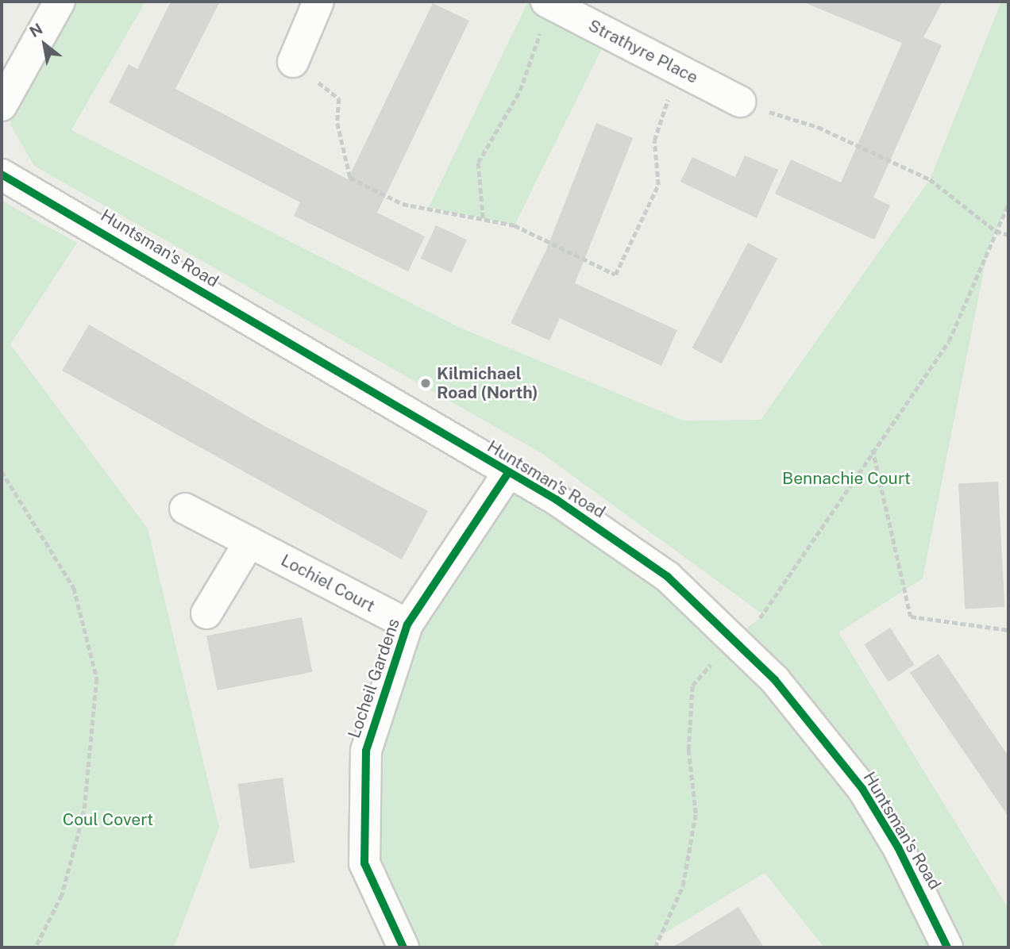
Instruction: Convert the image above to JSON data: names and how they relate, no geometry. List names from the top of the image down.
{
  "streets": {
    "street": [
      "Strathyre Place",
      "Huntsman's Road",
      "Lochiel Court",
      "Locheil Gardens"
    ]
  },
  "crossings": [
    ["Huntsman's Road", "Locheil Gardens"],
    ["Lochiel Court", "Locheil Gardens"]
  ],
  "parks": ["Bennachie Court", "Coul Covert"],
  "places": ["Kilmichael Road (North)"],
  "north": "top left"
}
